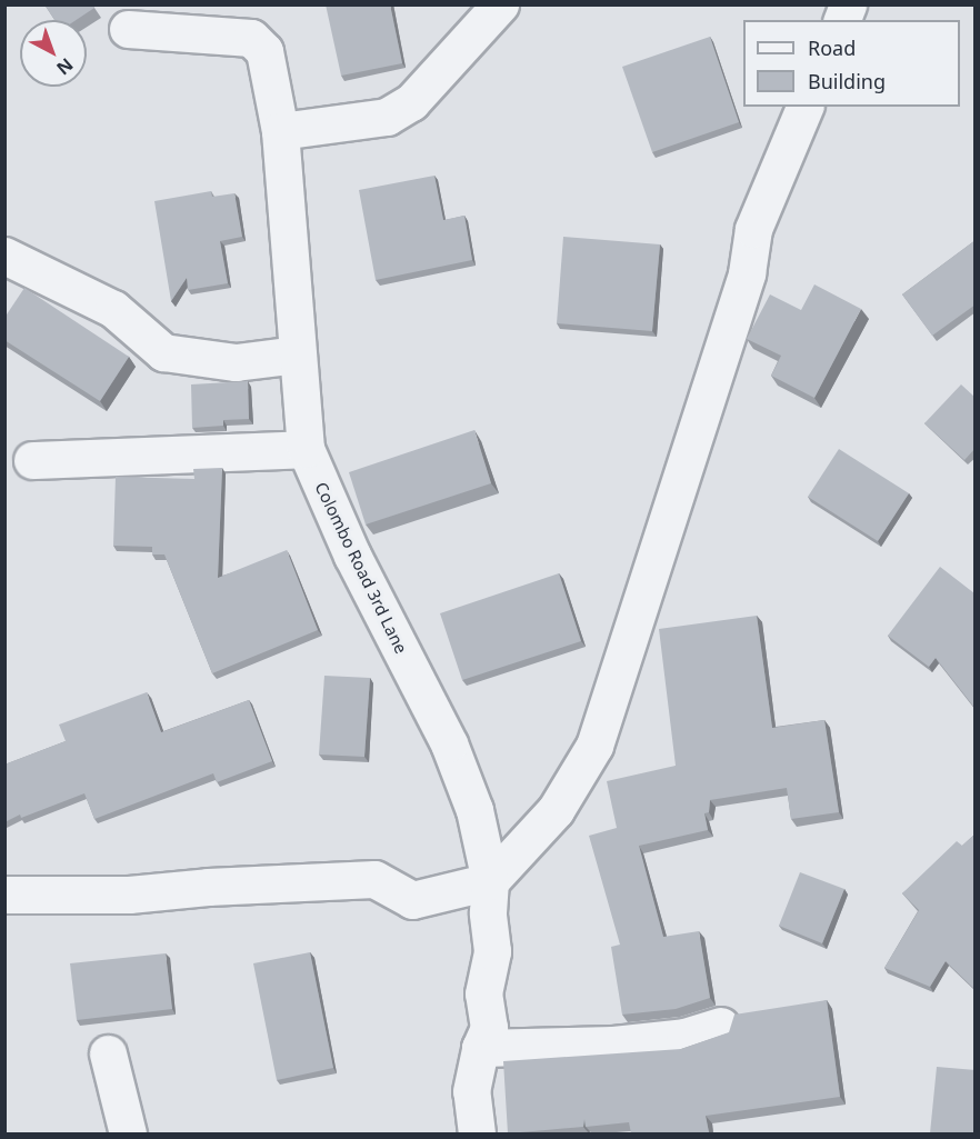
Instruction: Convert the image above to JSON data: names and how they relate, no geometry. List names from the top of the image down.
{
  "streets": {
    "street": ["Colombo Road 3rd Lane"]
  },
  "legend": ["Road", "Building"],
  "north": "bottom right"
}
